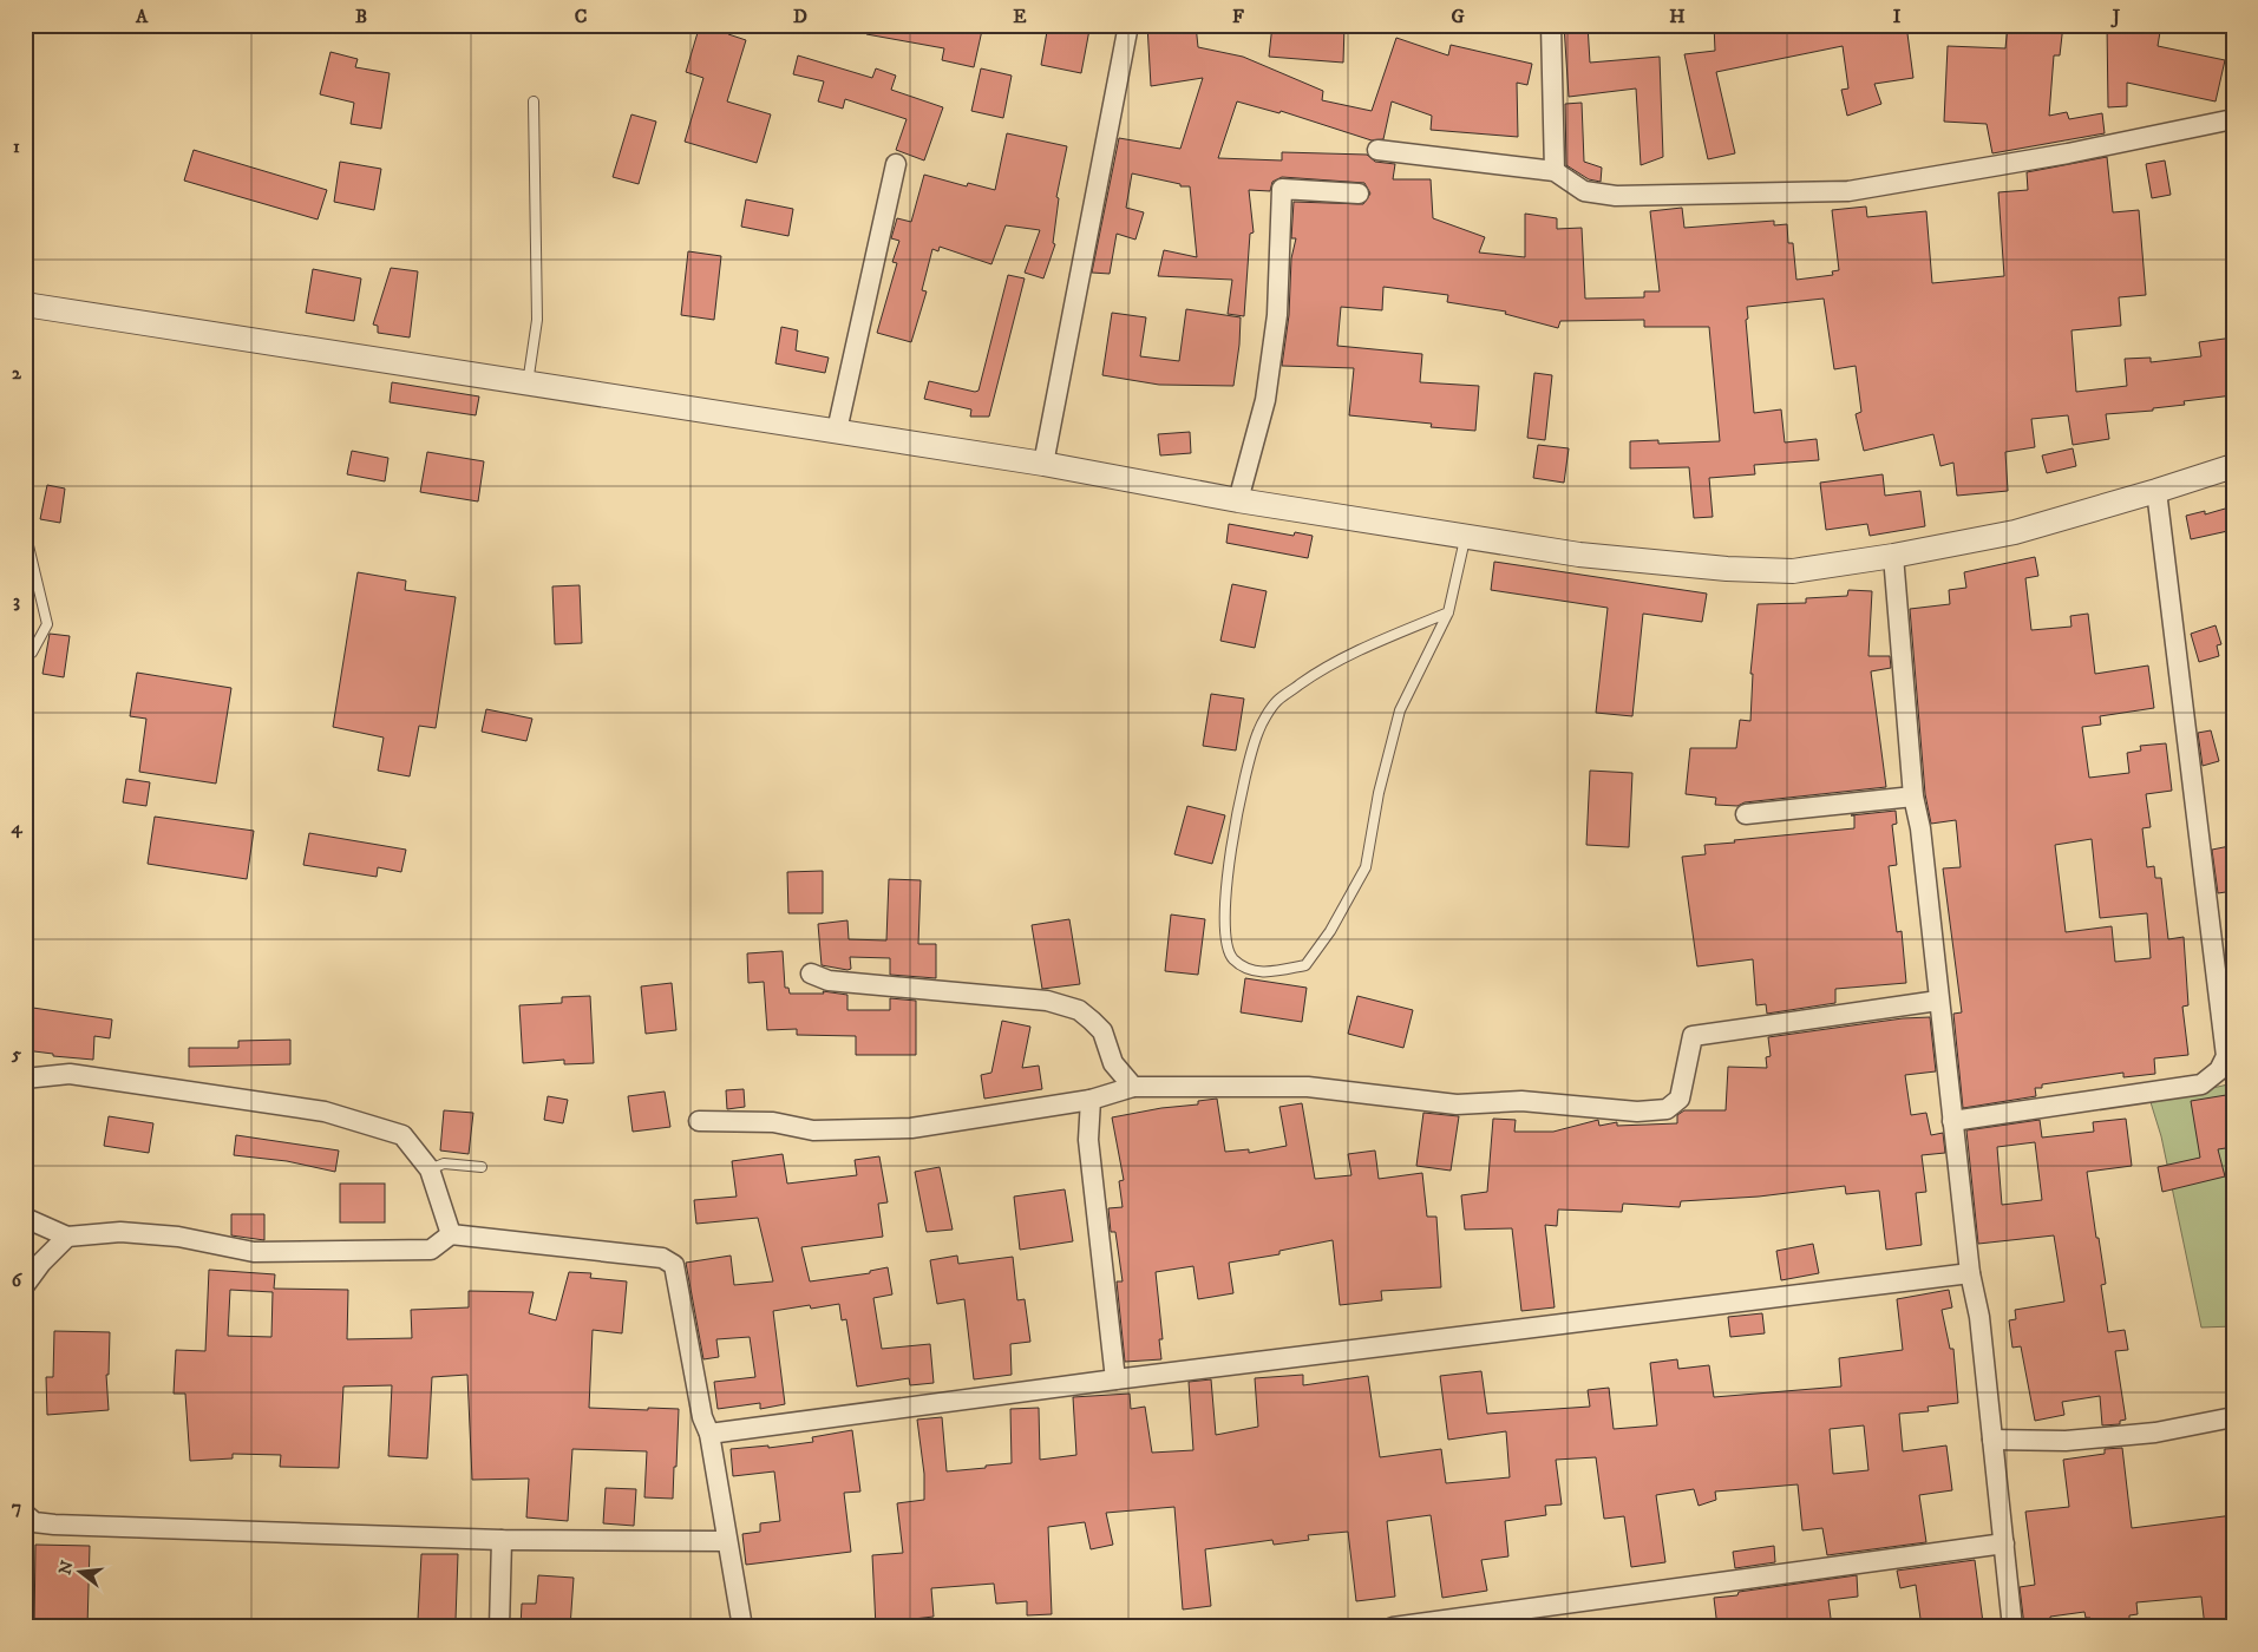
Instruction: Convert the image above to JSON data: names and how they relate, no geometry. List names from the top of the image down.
{
  "north": "left",
  "grid": {
    "columns": [
      "A",
      "B",
      "C",
      "D",
      "E",
      "F",
      "G",
      "H",
      "I",
      "J"
    ],
    "rows": [
      "1",
      "2",
      "3",
      "4",
      "5",
      "6",
      "7"
    ]
  }
}
